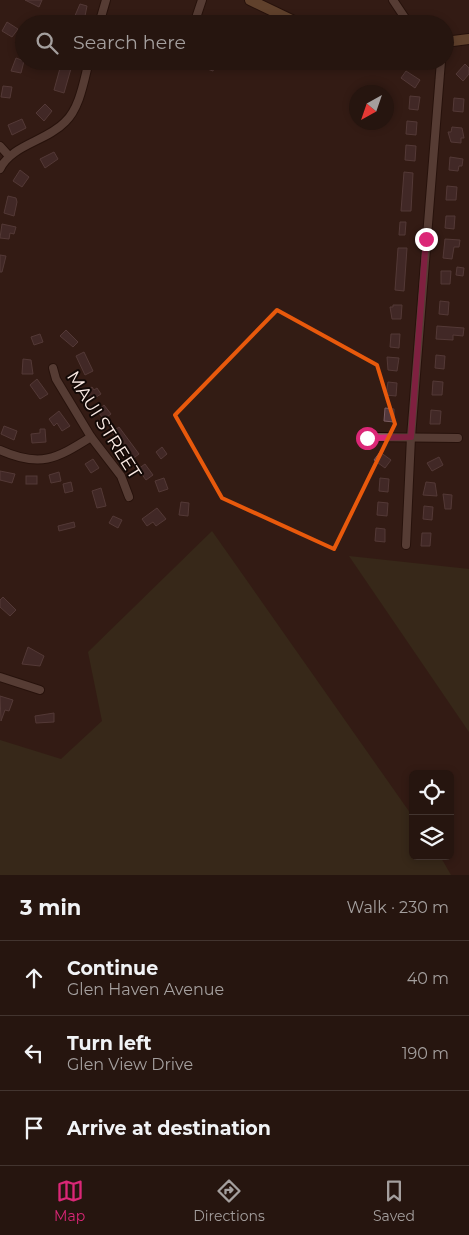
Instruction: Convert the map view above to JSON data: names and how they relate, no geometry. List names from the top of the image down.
{
  "streets": {
    "street": ["MAUI STREET"]
  },
  "north": "bottom left",
  "page": {
    "search": "Search here",
    "heading": ["3 min", "Walk · 230 m"],
    "list": [
      ["Continue", "Glen Haven Avenue", "40 m"],
      ["Turn left", "Glen View Drive", "190 m"],
      "Arrive at destination"
    ],
    "nav": ["Map", "Directions", "Saved"]
  }
}
